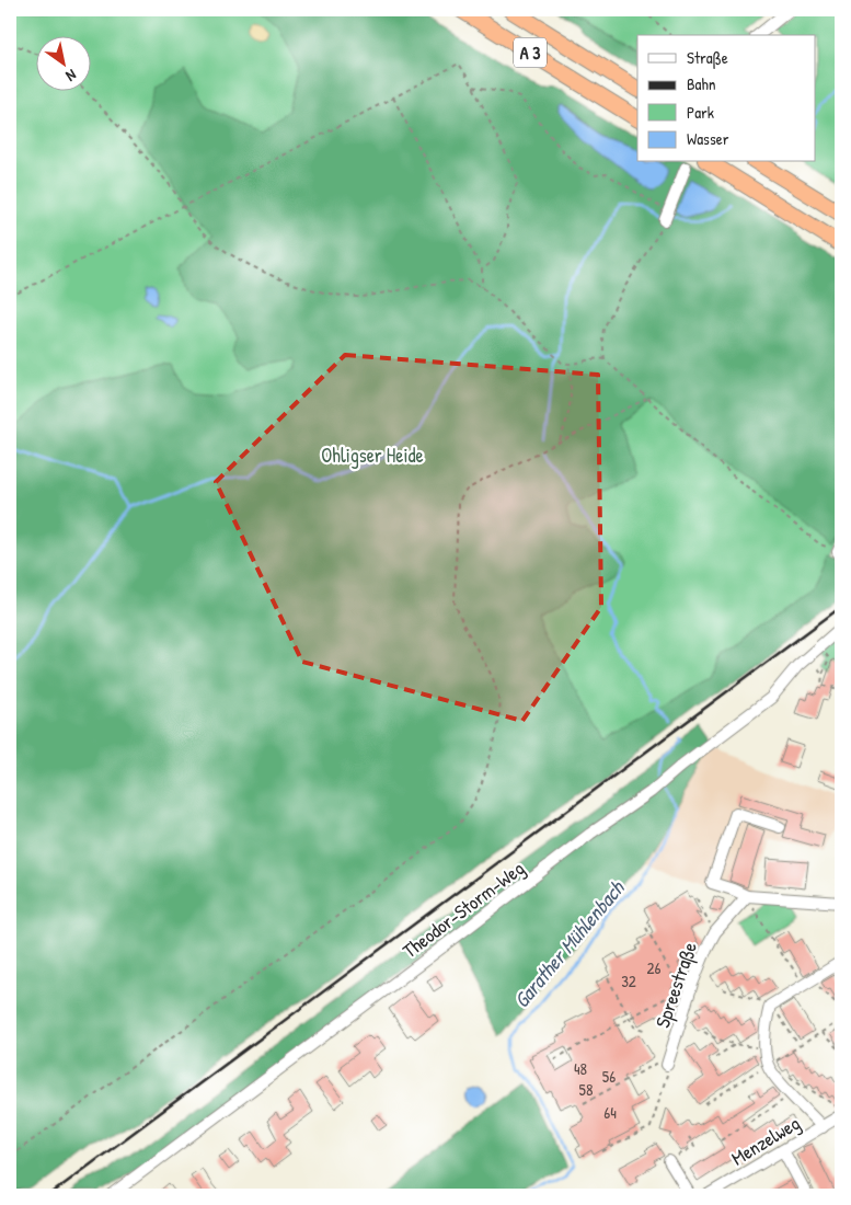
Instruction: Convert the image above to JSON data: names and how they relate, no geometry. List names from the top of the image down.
{
  "streets": {
    "highway": ["A 3"],
    "street": ["Theodor-Storm-Weg", "Spreestraße", "Menzelweg"]
  },
  "water": ["Garather Mühlenbach"],
  "parks": ["Ohligser Heide"],
  "house_numbers": [
    "26",
    "32",
    "48",
    "56",
    "58",
    "64"
  ],
  "legend": [
    "Straße",
    "Bahn",
    "Park",
    "Wasser"
  ],
  "north": "bottom right"
}
